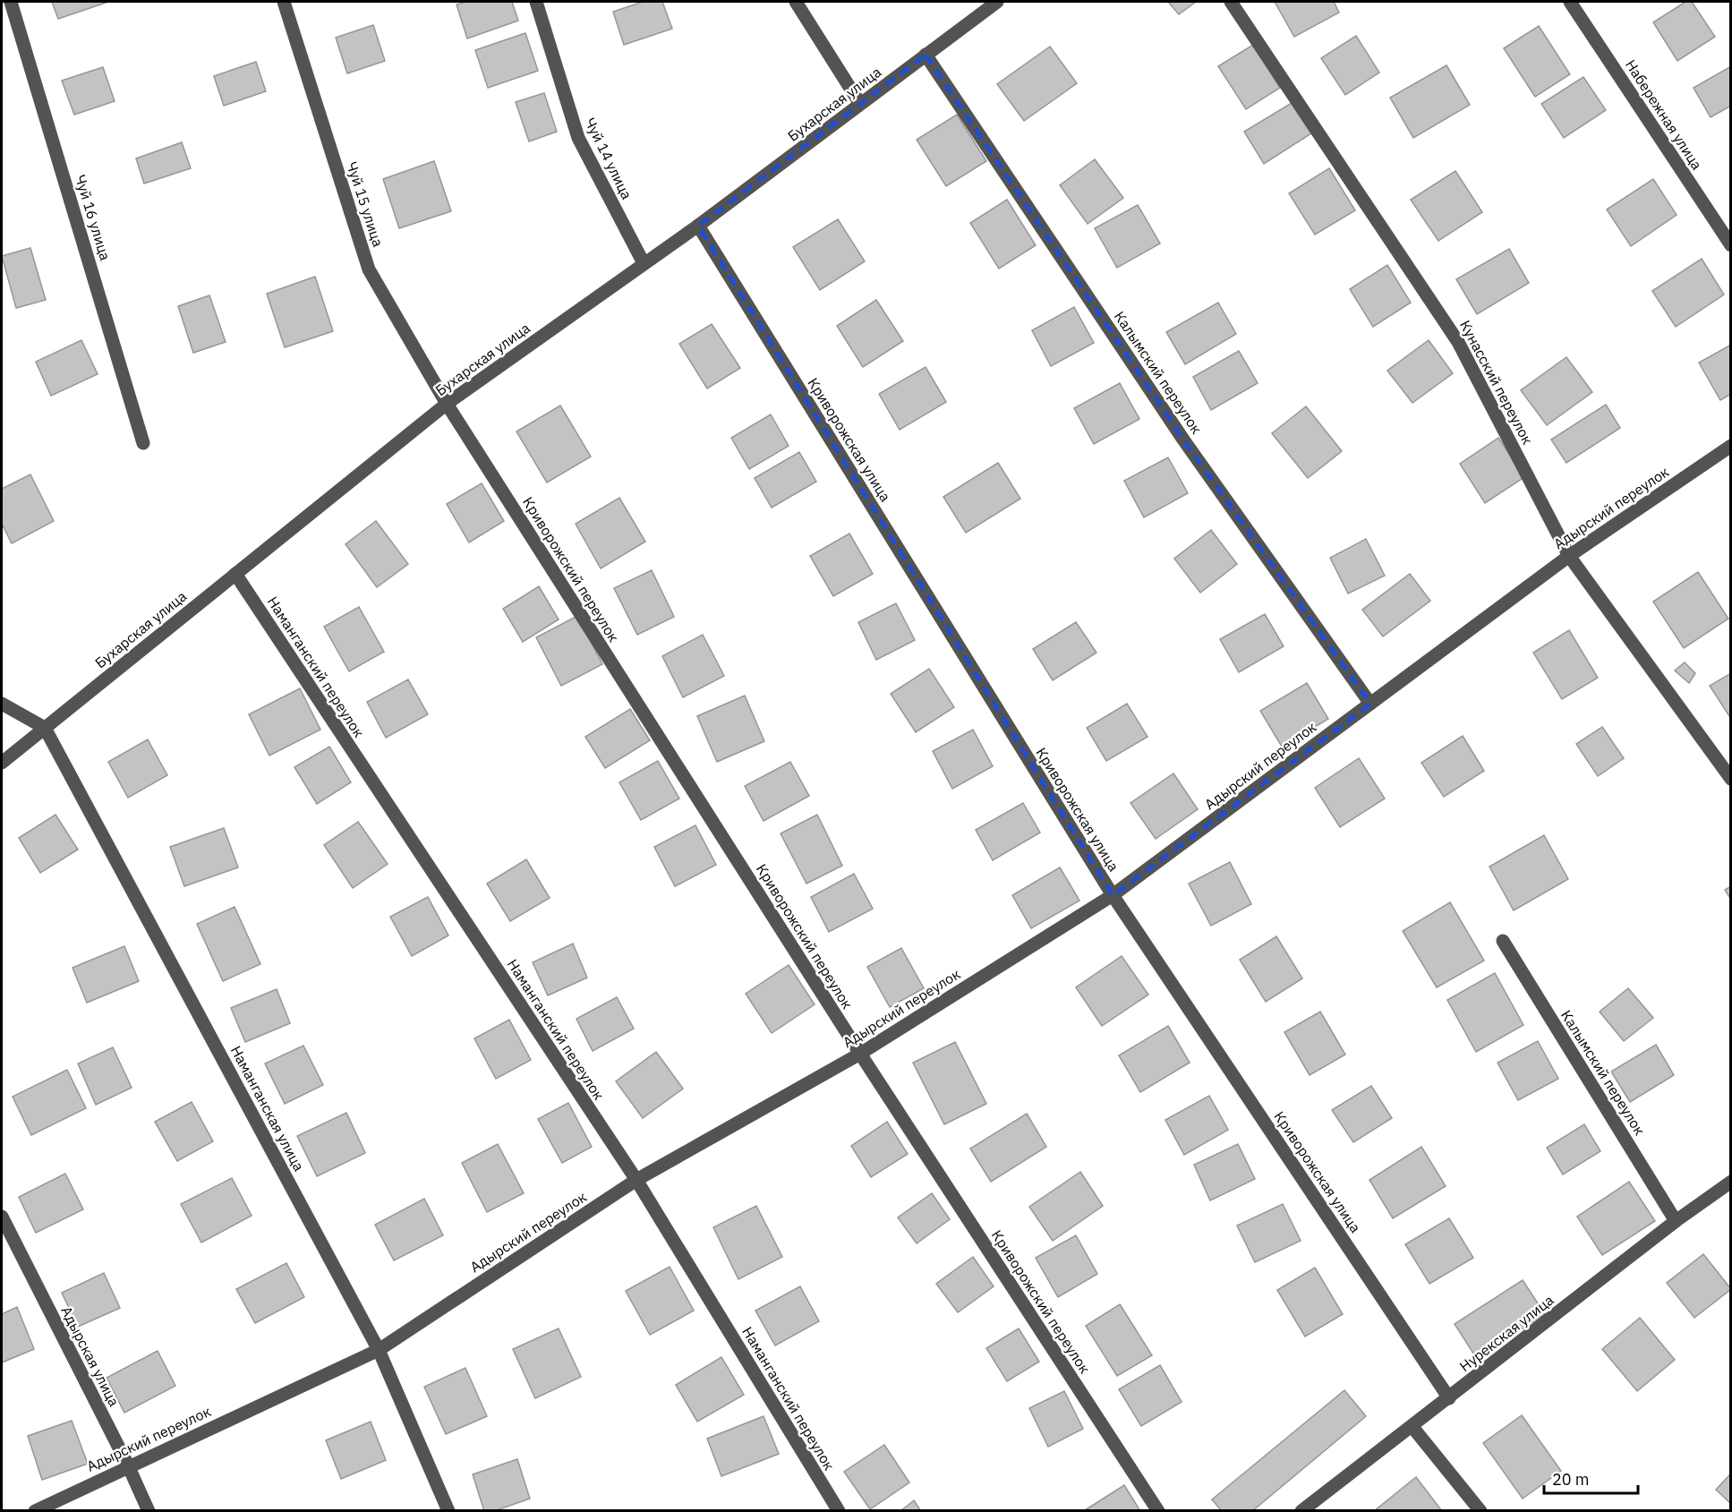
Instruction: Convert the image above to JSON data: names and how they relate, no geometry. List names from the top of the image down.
{
  "streets": {
    "street": [
      "Бухарская улица",
      "Набережная улица",
      "Чуй 14 улица",
      "Чуй 15 улица",
      "Чуй 16 улица",
      "Калымский переулок",
      "Кунасский переулок",
      "Криворожская улица",
      "Адырский переулок",
      "Криворожский переулок",
      "Наманганский переулок",
      "Наманганская улица",
      "Нурекская улица",
      "Адырская улица"
    ]
  },
  "crossings": [
    ["Бухарская улица", "Чуй 14 улица"],
    ["Бухарская улица", "Чуй 15 улица"],
    ["Бухарская улица", "Калымский переулок"],
    ["Бухарская улица", "Криворожская улица"],
    ["Бухарская улица", "Криворожский переулок"],
    ["Бухарская улица", "Наманганский переулок"],
    ["Бухарская улица", "Наманганская улица"],
    ["Чуй 15 улица", "Криворожский переулок"],
    ["Калымский переулок", "Адырский переулок"],
    ["Калымский переулок", "Нурекская улица"],
    ["Кунасский переулок", "Адырский переулок"],
    ["Криворожская улица", "Адырский переулок"],
    ["Криворожская улица", "Нурекская улица"],
    ["Адырский переулок", "Криворожский переулок"],
    ["Адырский переулок", "Наманганский переулок"],
    ["Адырский переулок", "Наманганская улица"],
    ["Адырский переулок", "Адырская улица"]
  ],
  "scale_bar": "20 m"
}
